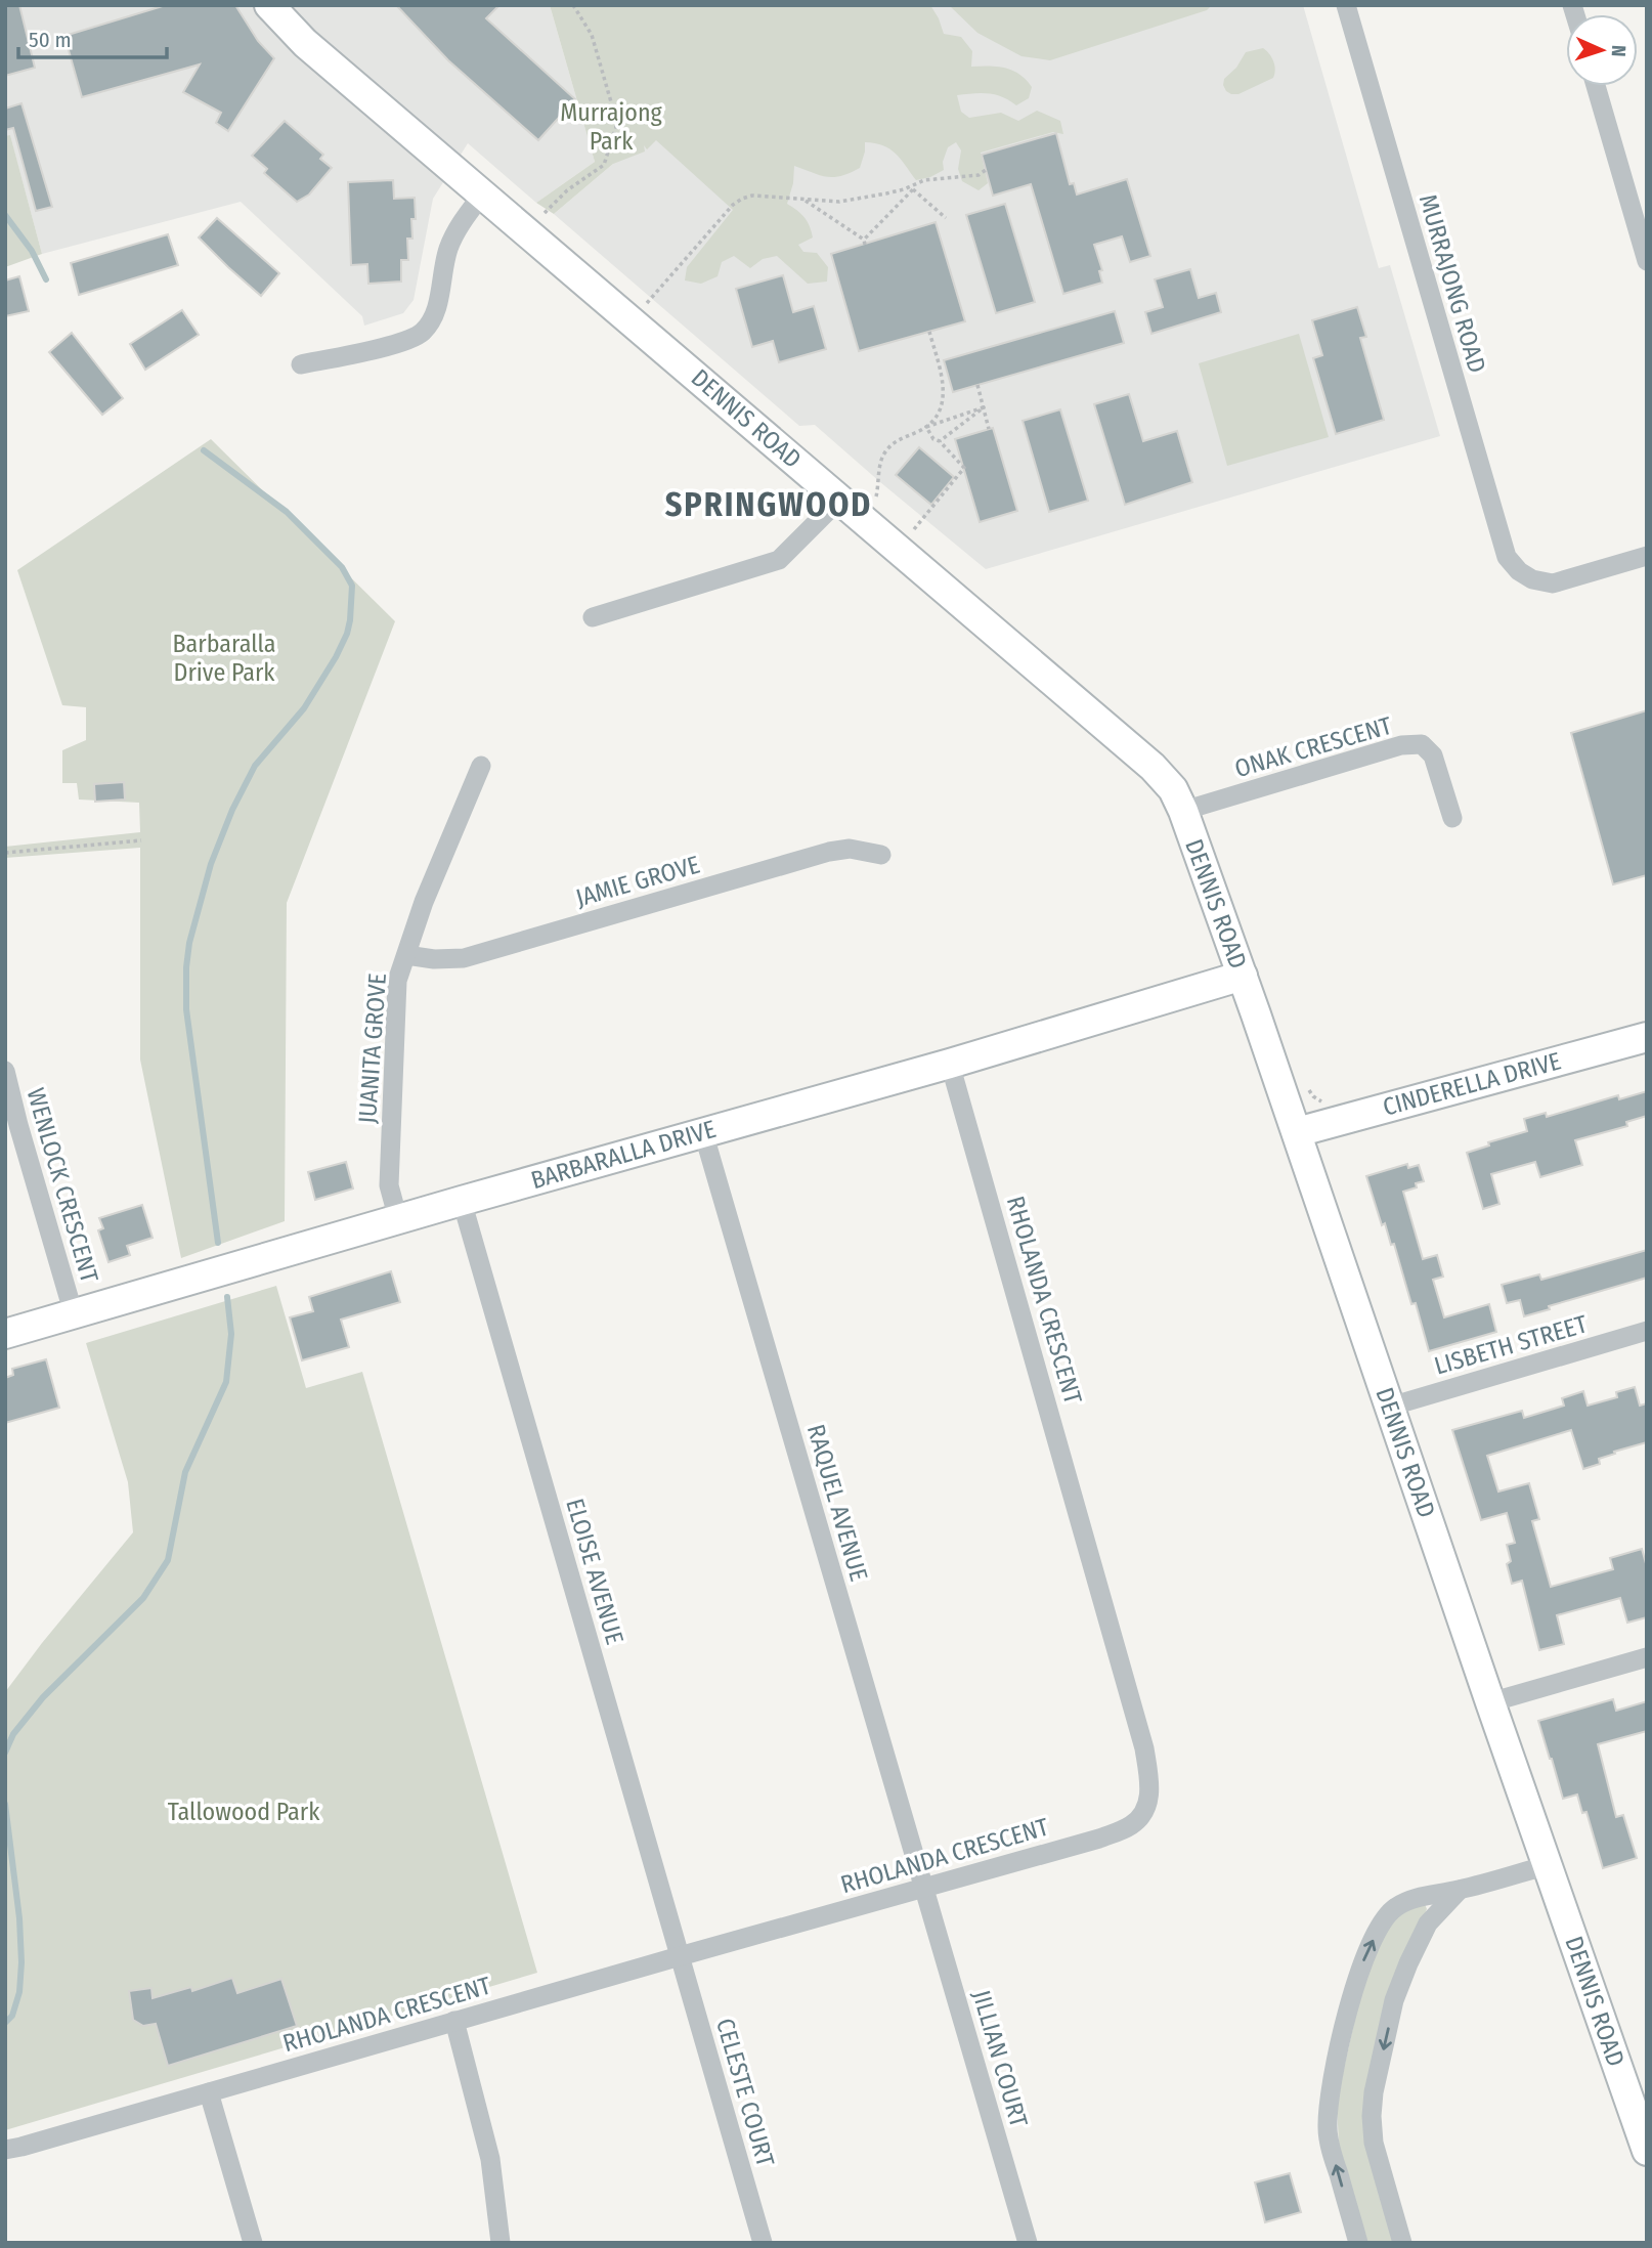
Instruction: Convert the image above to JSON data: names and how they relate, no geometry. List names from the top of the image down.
{
  "streets": {
    "street": [
      "MURRAJONG ROAD",
      "DENNIS ROAD",
      "ONAK CRESCENT",
      "JAMIE GROVE",
      "JUANITA GROVE",
      "CINDERELLA DRIVE",
      "BARBARALLA DRIVE",
      "WENLOCK CRESCENT",
      "RHOLANDA CRESCENT",
      "LISBETH STREET",
      "RAQUEL AVENUE",
      "ELOISE AVENUE",
      "JILLIAN COURT",
      "CELESTE COURT"
    ]
  },
  "crossings": [
    ["DENNIS ROAD", "ONAK CRESCENT"],
    ["DENNIS ROAD", "CINDERELLA DRIVE"],
    ["DENNIS ROAD", "BARBARALLA DRIVE"],
    ["DENNIS ROAD", "LISBETH STREET"],
    ["JAMIE GROVE", "JUANITA GROVE"],
    ["JUANITA GROVE", "BARBARALLA DRIVE"],
    ["BARBARALLA DRIVE", "WENLOCK CRESCENT"],
    ["BARBARALLA DRIVE", "RHOLANDA CRESCENT"],
    ["BARBARALLA DRIVE", "RAQUEL AVENUE"],
    ["BARBARALLA DRIVE", "ELOISE AVENUE"],
    ["RHOLANDA CRESCENT", "RAQUEL AVENUE"],
    ["RHOLANDA CRESCENT", "ELOISE AVENUE"],
    ["RHOLANDA CRESCENT", "JILLIAN COURT"],
    ["RHOLANDA CRESCENT", "CELESTE COURT"],
    ["RAQUEL AVENUE", "JILLIAN COURT"],
    ["ELOISE AVENUE", "CELESTE COURT"]
  ],
  "districts": ["SPRINGWOOD"],
  "parks": ["Murrajong Park", "Barbaralla Drive Park", "Tallowood Park"],
  "scale_bar": "50 m",
  "north": "right"
}
